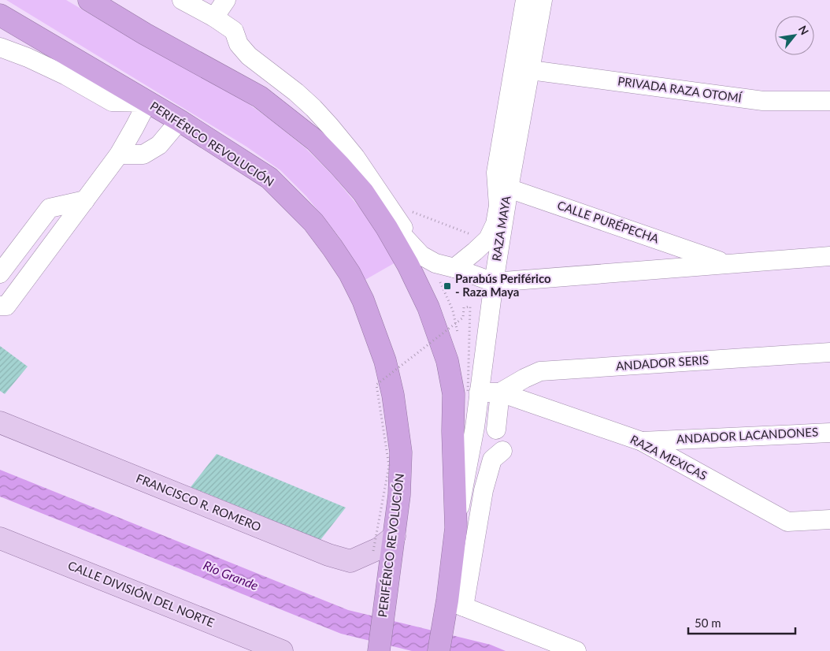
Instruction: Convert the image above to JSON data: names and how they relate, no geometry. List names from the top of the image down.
{
  "streets": {
    "highway": ["PERIFÉRICO REVOLUCIÓN"],
    "main road": ["FRANCISCO R. ROMERO", "CALLE DIVISIÓN DEL NORTE"],
    "street": [
      "PRIVADA RAZA OTOMÍ",
      "CALLE PURÉPECHA",
      "RAZA MAYA",
      "ANDADOR SERIS",
      "ANDADOR LACANDONES",
      "RAZA MEXICAS"
    ]
  },
  "crossings": [
    ["PRIVADA RAZA OTOMÍ", "RAZA MAYA"],
    ["PERIFÉRICO REVOLUCIÓN", "FRANCISCO R. ROMERO"],
    ["CALLE PURÉPECHA", "RAZA MAYA"],
    ["RAZA MAYA", "RAZA MEXICAS"],
    ["ANDADOR SERIS", "RAZA MEXICAS"],
    ["ANDADOR LACANDONES", "RAZA MEXICAS"]
  ],
  "water": ["Río Grande"],
  "places": {
    "transit": ["Parabús Periférico - Raza Maya"]
  },
  "scale_bar": "50 m",
  "north": "top right"
}
